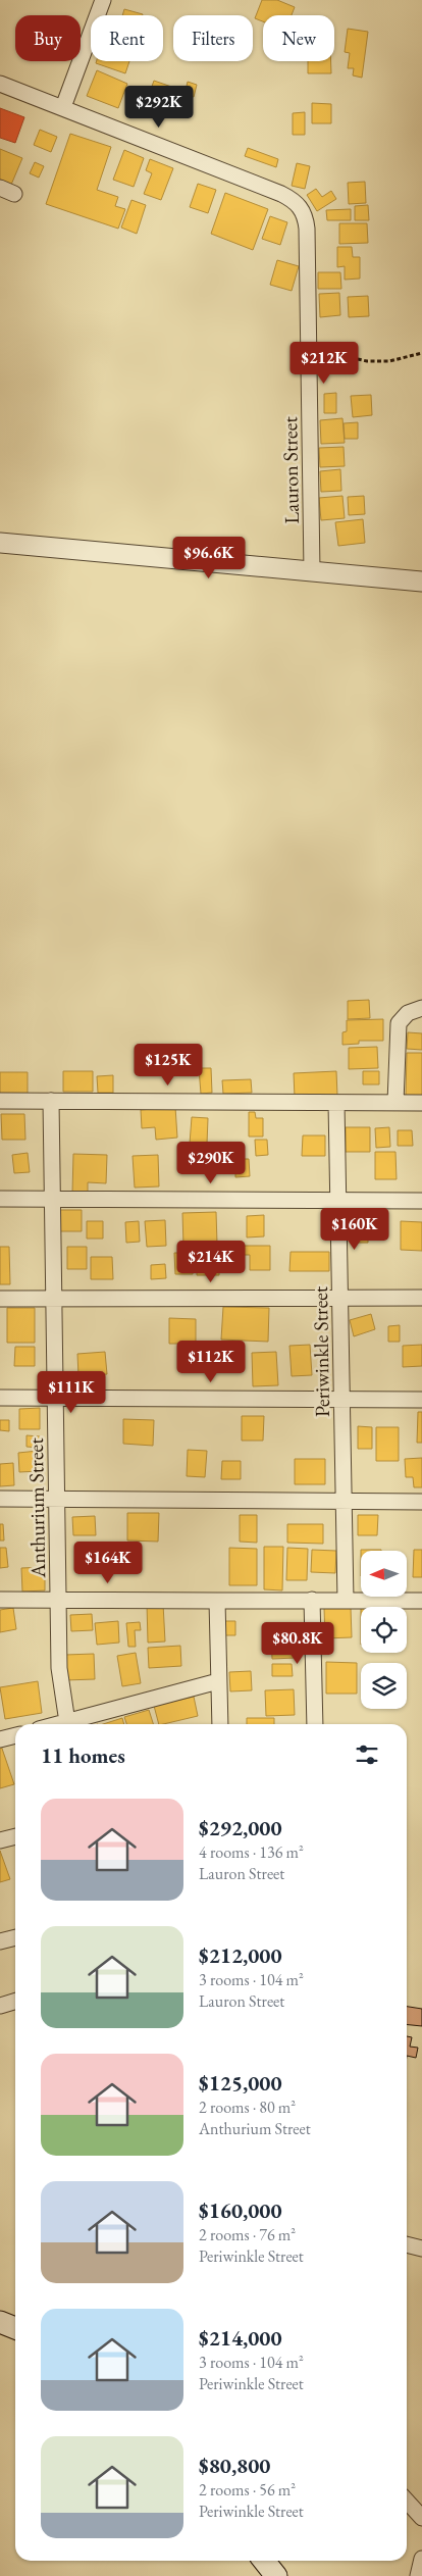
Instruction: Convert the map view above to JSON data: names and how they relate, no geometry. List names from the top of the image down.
{
  "streets": {
    "street": ["Lauron Street", "Periwinkle Street", "Anthurium Street"]
  },
  "north": "left",
  "page": {
    "chip": [
      "Buy",
      "Rent",
      "Filters",
      "New"
    ],
    "price": [
      "$292K",
      "$212K",
      "$96.6K",
      "$125K",
      "$290K",
      "$160K",
      "$214K",
      "$112K",
      "$111K",
      "$164K",
      "$80.8K"
    ],
    "heading": "11 homes",
    "list": [
      {
        "name": "$292,000",
        "note": "4 rooms · 136 m² · Lauron Street"
      },
      {
        "name": "$212,000",
        "note": "3 rooms · 104 m² · Lauron Street"
      },
      {
        "name": "$125,000",
        "note": "2 rooms · 80 m² · Anthurium Street"
      },
      {
        "name": "$160,000",
        "note": "2 rooms · 76 m² · Periwinkle Street"
      },
      {
        "name": "$214,000",
        "note": "3 rooms · 104 m² · Periwinkle Street"
      },
      {
        "name": "$80,800",
        "note": "2 rooms · 56 m² · Periwinkle Street"
      }
    ]
  }
}
